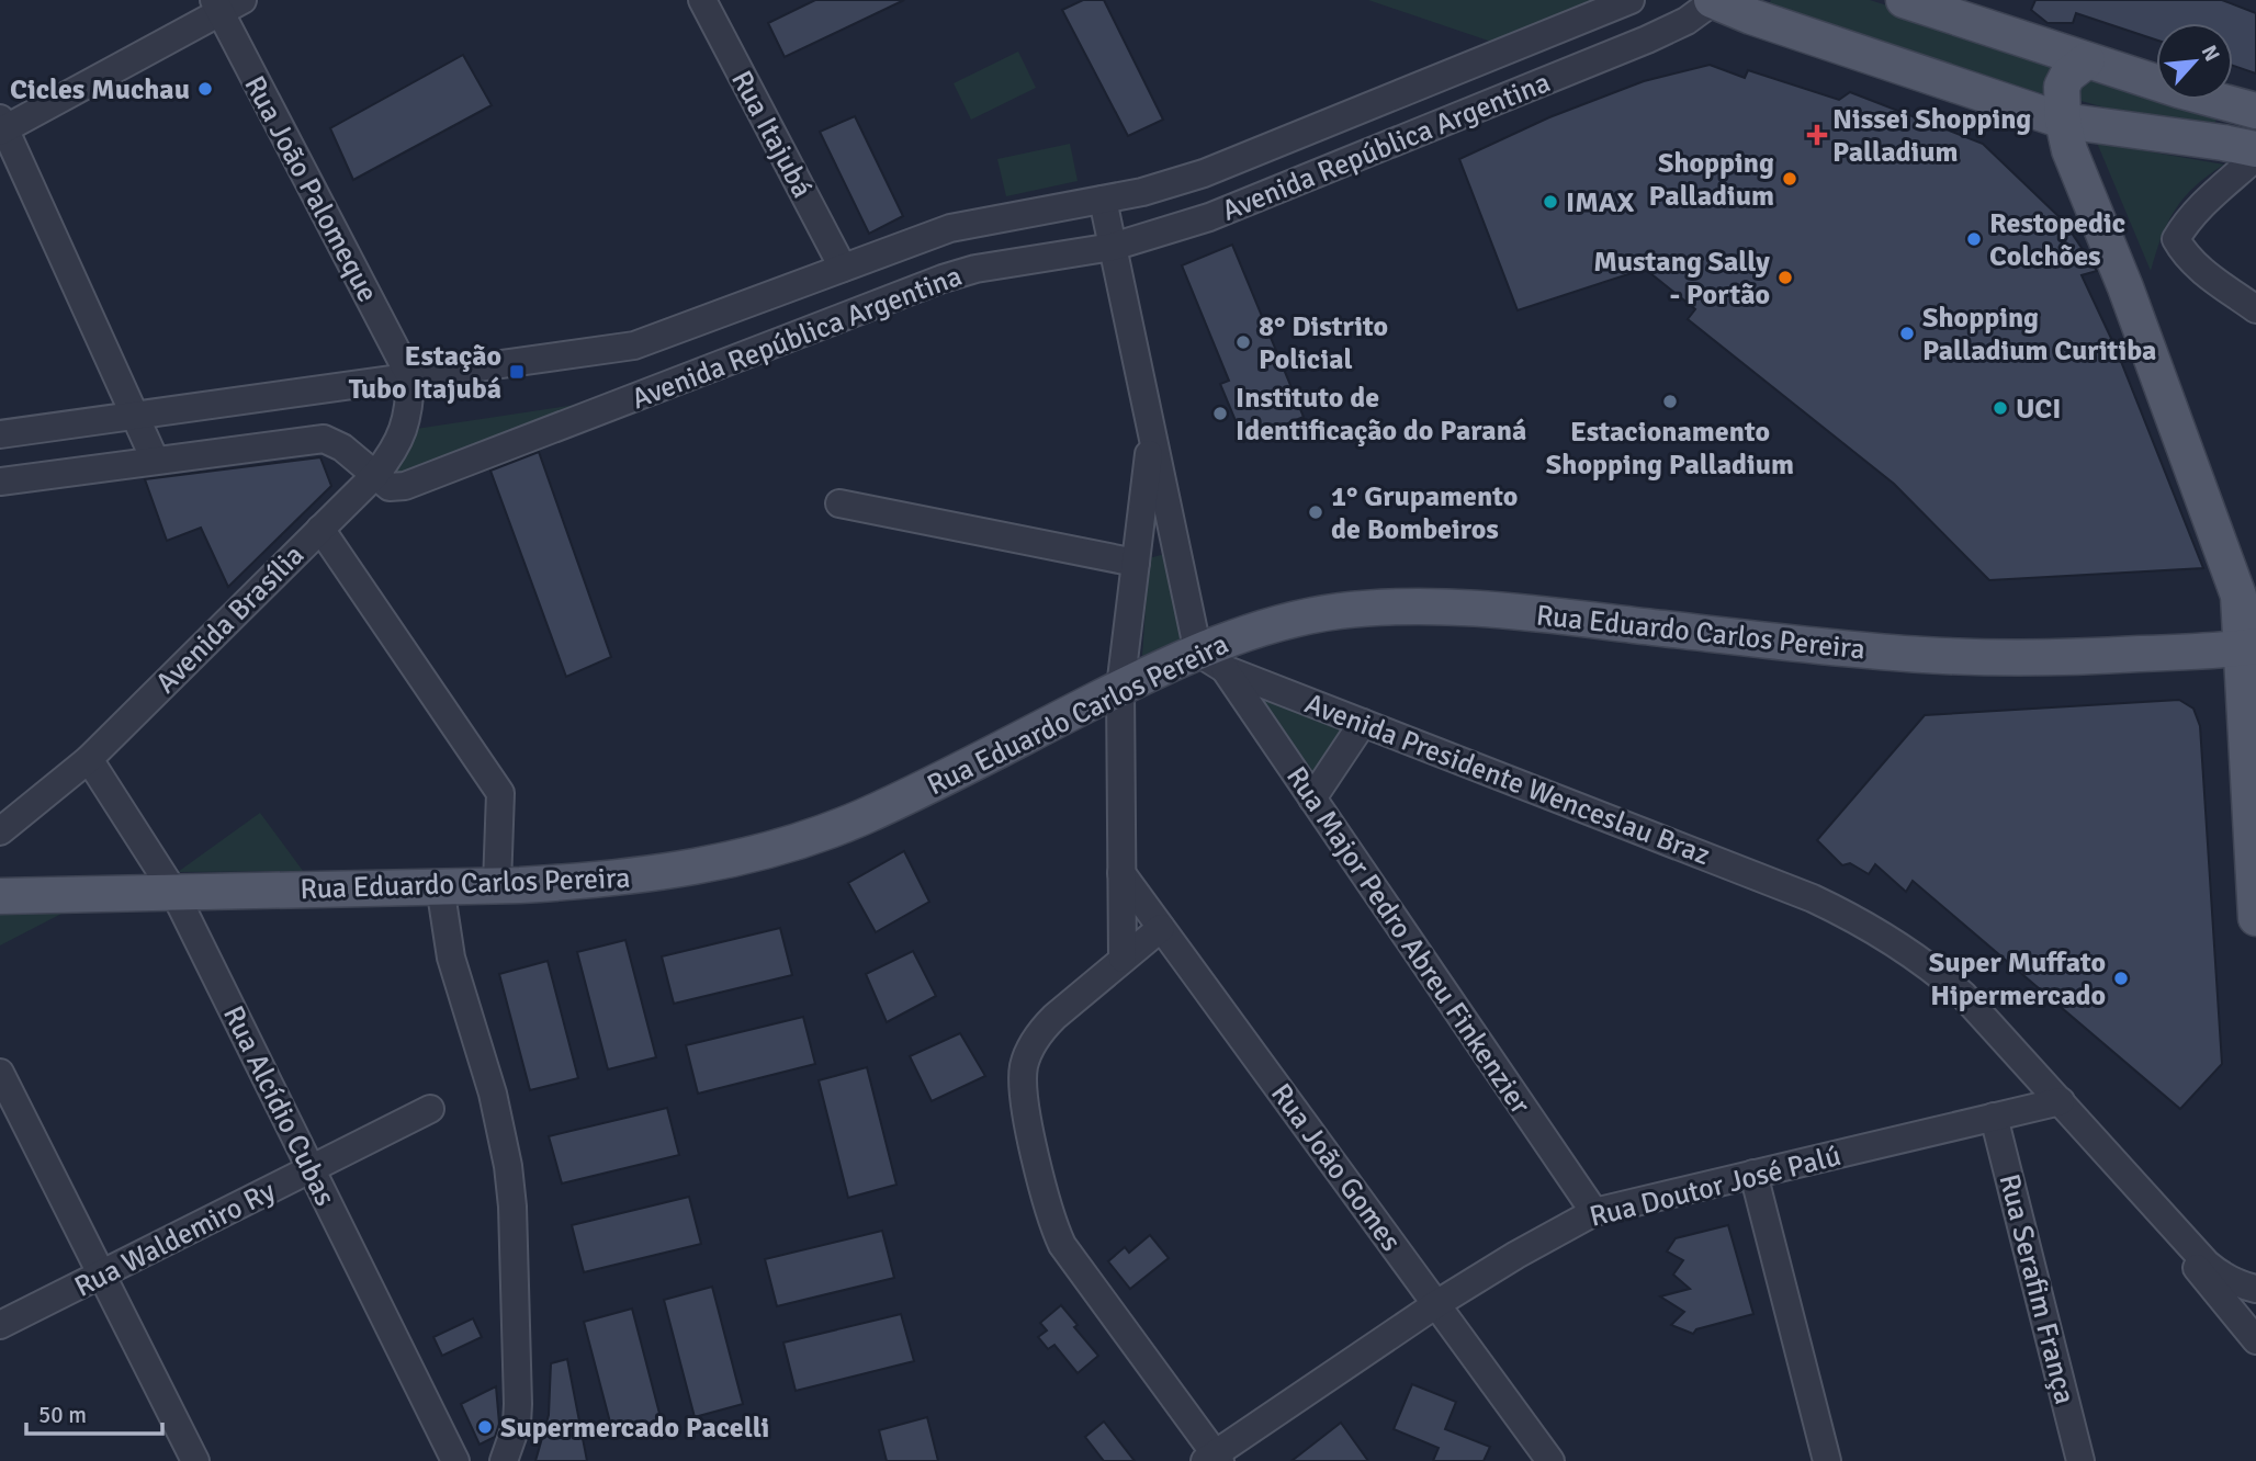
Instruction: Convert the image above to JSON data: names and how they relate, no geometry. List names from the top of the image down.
{
  "streets": {
    "main road": ["Rua Eduardo Carlos Pereira"],
    "street": [
      "Rua Itajubá",
      "Avenida República Argentina",
      "Rua João Palomeque",
      "Avenida Brasília",
      "Avenida Presidente Wenceslau Braz",
      "Rua Major Pedro Abreu Finkenzier",
      "Rua Alcídio Cubas",
      "Rua João Gomes",
      "Rua Doutor José Palú",
      "Rua Waldemiro Ry",
      "Rua Serafim França"
    ]
  },
  "crossings": [
    ["Rua Itajubá", "Avenida República Argentina"],
    ["Avenida República Argentina", "Rua João Palomeque"],
    ["Avenida República Argentina", "Avenida Brasília"],
    ["Rua João Palomeque", "Avenida Brasília"],
    ["Avenida Brasília", "Rua Alcídio Cubas"],
    ["Rua Eduardo Carlos Pereira", "Avenida Presidente Wenceslau Braz"],
    ["Rua Eduardo Carlos Pereira", "Rua Major Pedro Abreu Finkenzier"],
    ["Rua Eduardo Carlos Pereira", "Rua Alcídio Cubas"],
    ["Avenida Presidente Wenceslau Braz", "Rua Major Pedro Abreu Finkenzier"],
    ["Avenida Presidente Wenceslau Braz", "Rua Doutor José Palú"],
    ["Rua Major Pedro Abreu Finkenzier", "Rua Doutor José Palú"],
    ["Rua Alcídio Cubas", "Rua Waldemiro Ry"],
    ["Rua João Gomes", "Rua Doutor José Palú"],
    ["Rua Doutor José Palú", "Rua Serafim França"]
  ],
  "places": {
    "other": [
      "Cicles Muchau",
      "Shopping Palladium",
      "IMAX",
      "Restopedic Colchões",
      "Mustang Sally - Portão",
      "Shopping Palladium Curitiba",
      "8° Distrito Policial",
      "Estacionamento Shopping Palladium",
      "UCI",
      "Instituto de Identificação do Paraná",
      "1° Grupamento de Bombeiros",
      "Super Muffato Hipermercado",
      "Supermercado Pacelli"
    ],
    "health": ["Nissei Shopping Palladium"],
    "transit": ["Estação Tubo Itajubá"]
  },
  "scale_bar": "50 m",
  "north": "top right"
}
